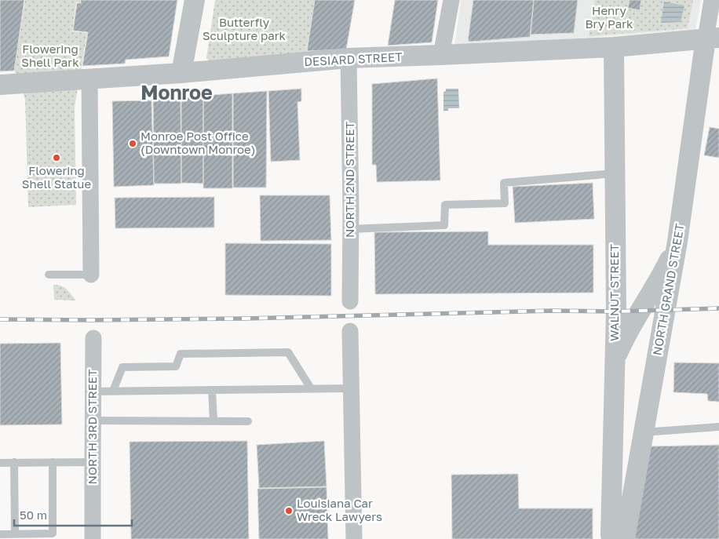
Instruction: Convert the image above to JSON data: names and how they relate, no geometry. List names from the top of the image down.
{
  "streets": {
    "street": [
      "DESIARD STREET",
      "NORTH 2ND STREET",
      "NORTH GRAND STREET",
      "WALNUT STREET",
      "NORTH 3RD STREET"
    ]
  },
  "crossings": [
    ["DESIARD STREET", "NORTH 2ND STREET"],
    ["DESIARD STREET", "NORTH GRAND STREET"],
    ["DESIARD STREET", "WALNUT STREET"]
  ],
  "districts": ["Monroe"],
  "parks": ["Henry Bry Park", "Butterfly Sculpture park", "Flowering Shell Park"],
  "places": ["Monroe Post Office (Downtown Monroe)", "Flowering Shell Statue", "Louisiana Car Wreck Lawyers"],
  "scale_bar": "50 m"
}
